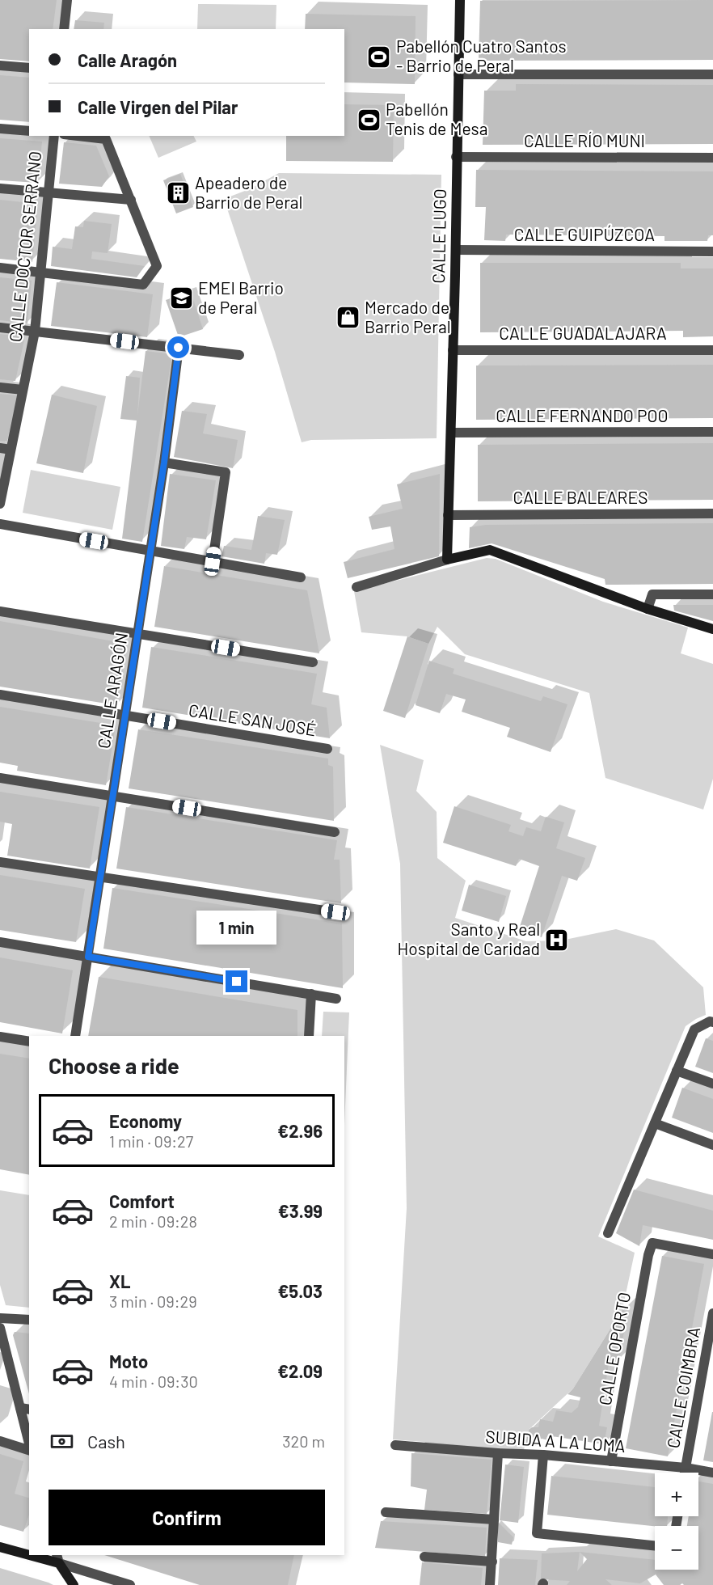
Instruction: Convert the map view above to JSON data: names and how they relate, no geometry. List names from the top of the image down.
{
  "streets": {
    "street": [
      "CALLE RÍO MUNI",
      "CALLE GUIPÚZCOA",
      "CALLE LUGO",
      "CALLE DOCTOR SERRANO",
      "CALLE GUADALAJARA",
      "CALLE FERNANDO POO",
      "CALLE BALEARES",
      "CALLE ARAGÓN",
      "CALLE SAN JOSÉ",
      "CALLE OPORTO",
      "CALLE COIMBRA",
      "SUBIDA A LA LOMA"
    ]
  },
  "crossings": [
    ["CALLE RÍO MUNI", "CALLE LUGO"],
    ["CALLE GUIPÚZCOA", "CALLE LUGO"],
    ["CALLE LUGO", "CALLE GUADALAJARA"],
    ["CALLE LUGO", "CALLE FERNANDO POO"],
    ["CALLE LUGO", "CALLE BALEARES"],
    ["CALLE ARAGÓN", "CALLE SAN JOSÉ"],
    ["CALLE OPORTO", "SUBIDA A LA LOMA"],
    ["CALLE COIMBRA", "SUBIDA A LA LOMA"]
  ],
  "places": {
    "sports": ["Pabellón Cuatro Santos - Barrio de Peral", "Pabellón Tenis de Mesa"],
    "building": ["Apeadero de Barrio de Peral"],
    "school or university": ["EMEI Barrio de Peral"],
    "shop": ["Mercado de Barrio Peral"],
    "hospital": ["Santo y Real Hospital de Caridad"]
  },
  "page": {
    "banner": ["Calle Aragón", "Calle Virgen del Pilar"],
    "bubble": "1 min",
    "heading": "Choose a ride",
    "list": [
      {
        "name": "Economy",
        "note": "1 min · 09:27",
        "value": "€2.96"
      },
      {
        "name": "Comfort",
        "note": "2 min · 09:28",
        "value": "€3.99"
      },
      {
        "name": "XL",
        "note": "3 min · 09:29",
        "value": "€5.03"
      },
      {
        "name": "Moto",
        "note": "4 min · 09:30",
        "value": "€2.09"
      }
    ],
    "pay": ["Cash", "320 m"],
    "map_buttons": ["+", "−"],
    "buttons": "Confirm"
  }
}
